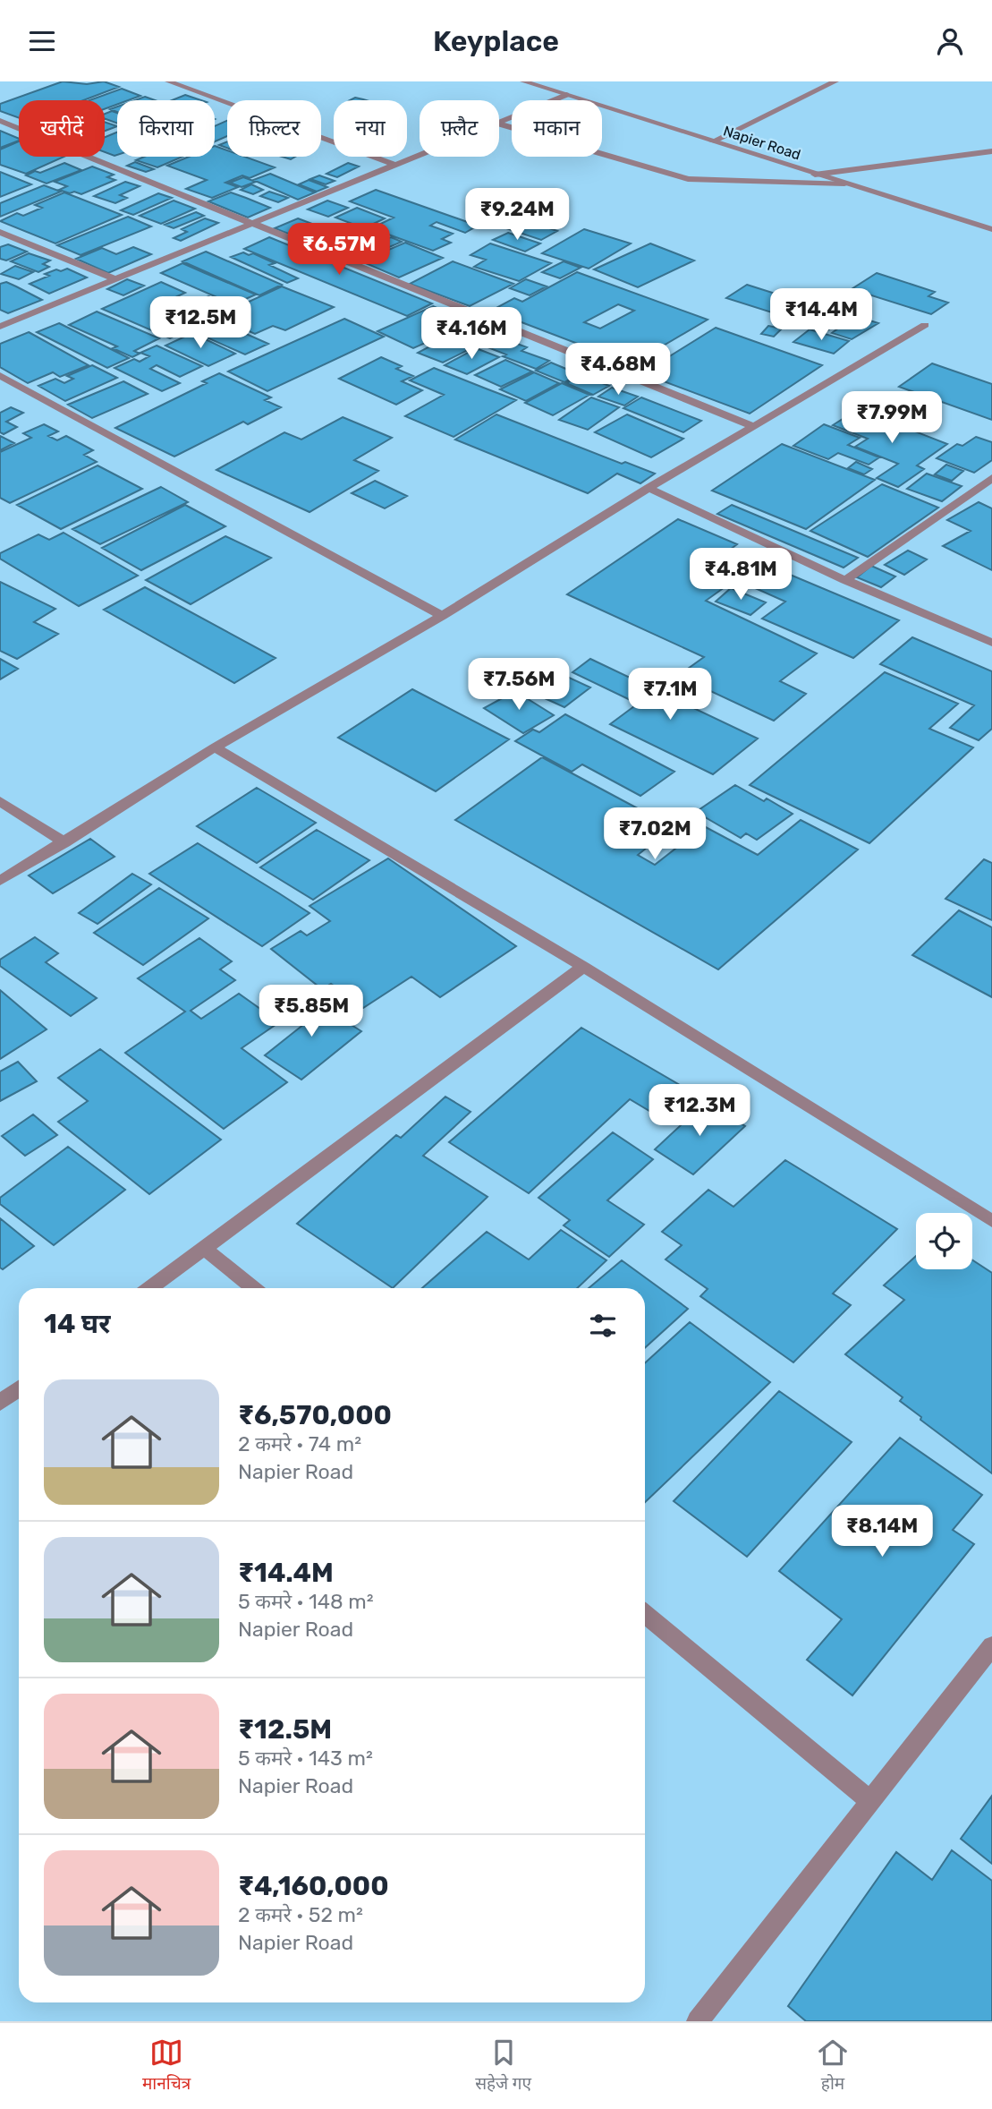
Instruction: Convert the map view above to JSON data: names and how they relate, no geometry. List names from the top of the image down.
{
  "streets": {
    "street": ["Napier Road"]
  },
  "page": {
    "header": "Keyplace",
    "chip": [
      "खरीदें",
      "किराया",
      "फ़िल्टर",
      "नया",
      "फ़्लैट",
      "मकान"
    ],
    "price": [
      "₹9.24M",
      "₹6.57M",
      "₹14.4M",
      "₹12.5M",
      "₹4.16M",
      "₹4.68M",
      "₹7.99M",
      "₹4.81M",
      "₹7.56M",
      "₹7.1M",
      "₹7.02M",
      "₹5.85M",
      "₹12.3M",
      "₹8.14M"
    ],
    "heading": "14 घर",
    "list": [
      {
        "name": "₹6,570,000",
        "note": "2 कमरे · 74 m² · Napier Road"
      },
      {
        "name": "₹14.4M",
        "note": "5 कमरे · 148 m² · Napier Road"
      },
      {
        "name": "₹12.5M",
        "note": "5 कमरे · 143 m² · Napier Road"
      },
      {
        "name": "₹4,160,000",
        "note": "2 कमरे · 52 m² · Napier Road"
      }
    ],
    "tabs": ["मानचित्र", "सहेजे गए", "होम"]
  }
}
